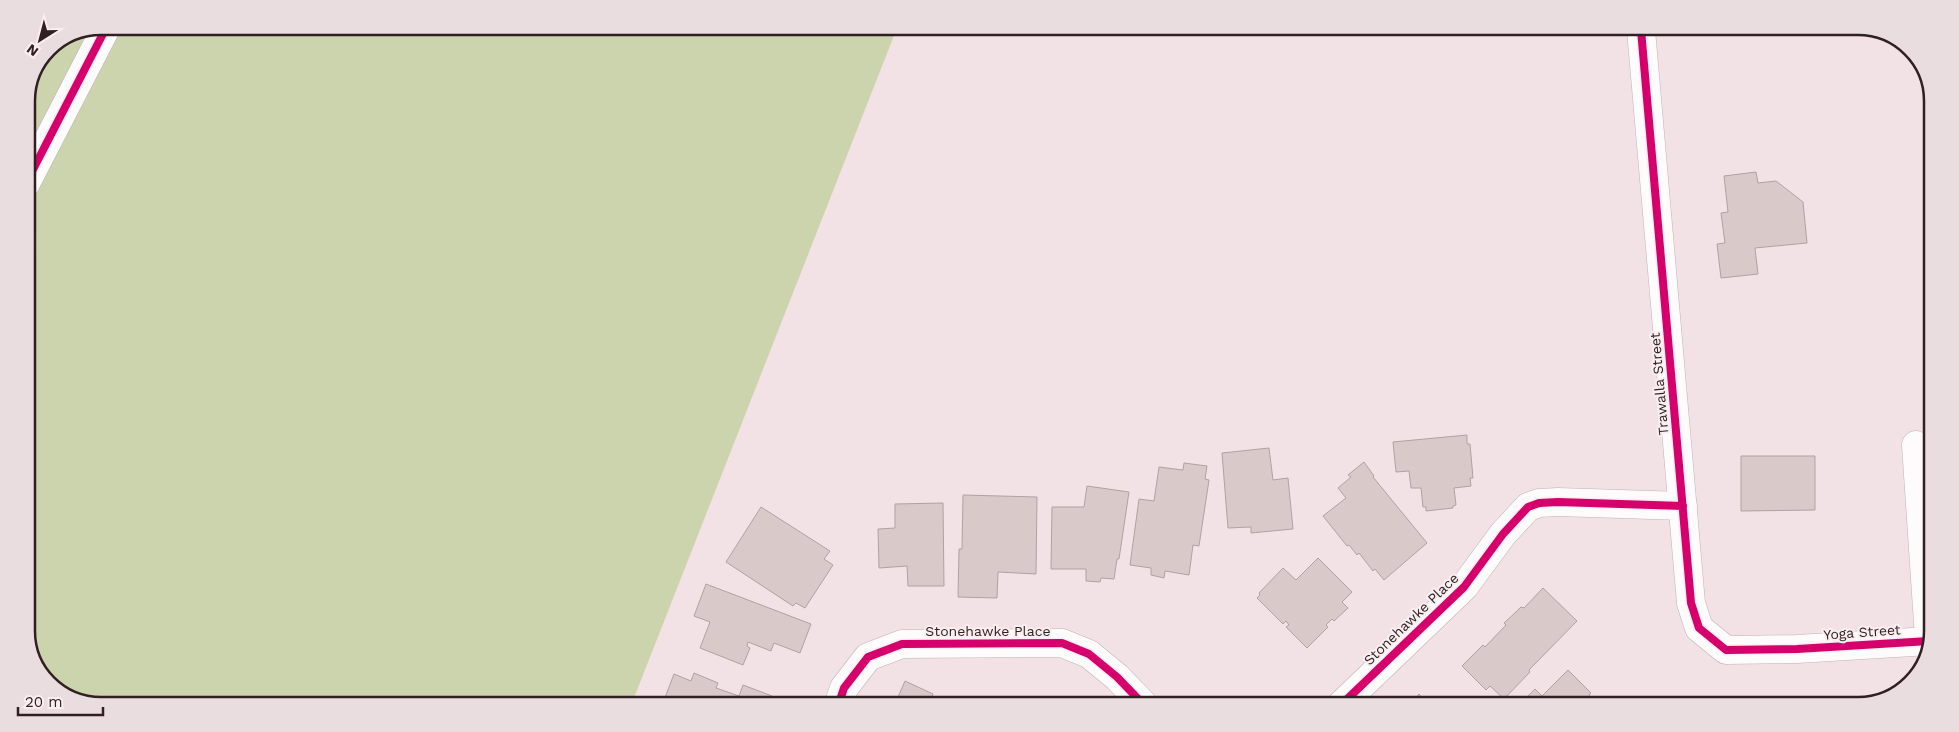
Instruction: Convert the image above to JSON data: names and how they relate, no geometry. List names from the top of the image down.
{
  "streets": {
    "street": ["Trawalla Street", "Stonehawke Place", "Yoga Street"]
  },
  "crossings": [
    ["Trawalla Street", "Stonehawke Place"],
    ["Trawalla Street", "Yoga Street"]
  ],
  "scale_bar": "20 m",
  "north": "bottom left"
}
